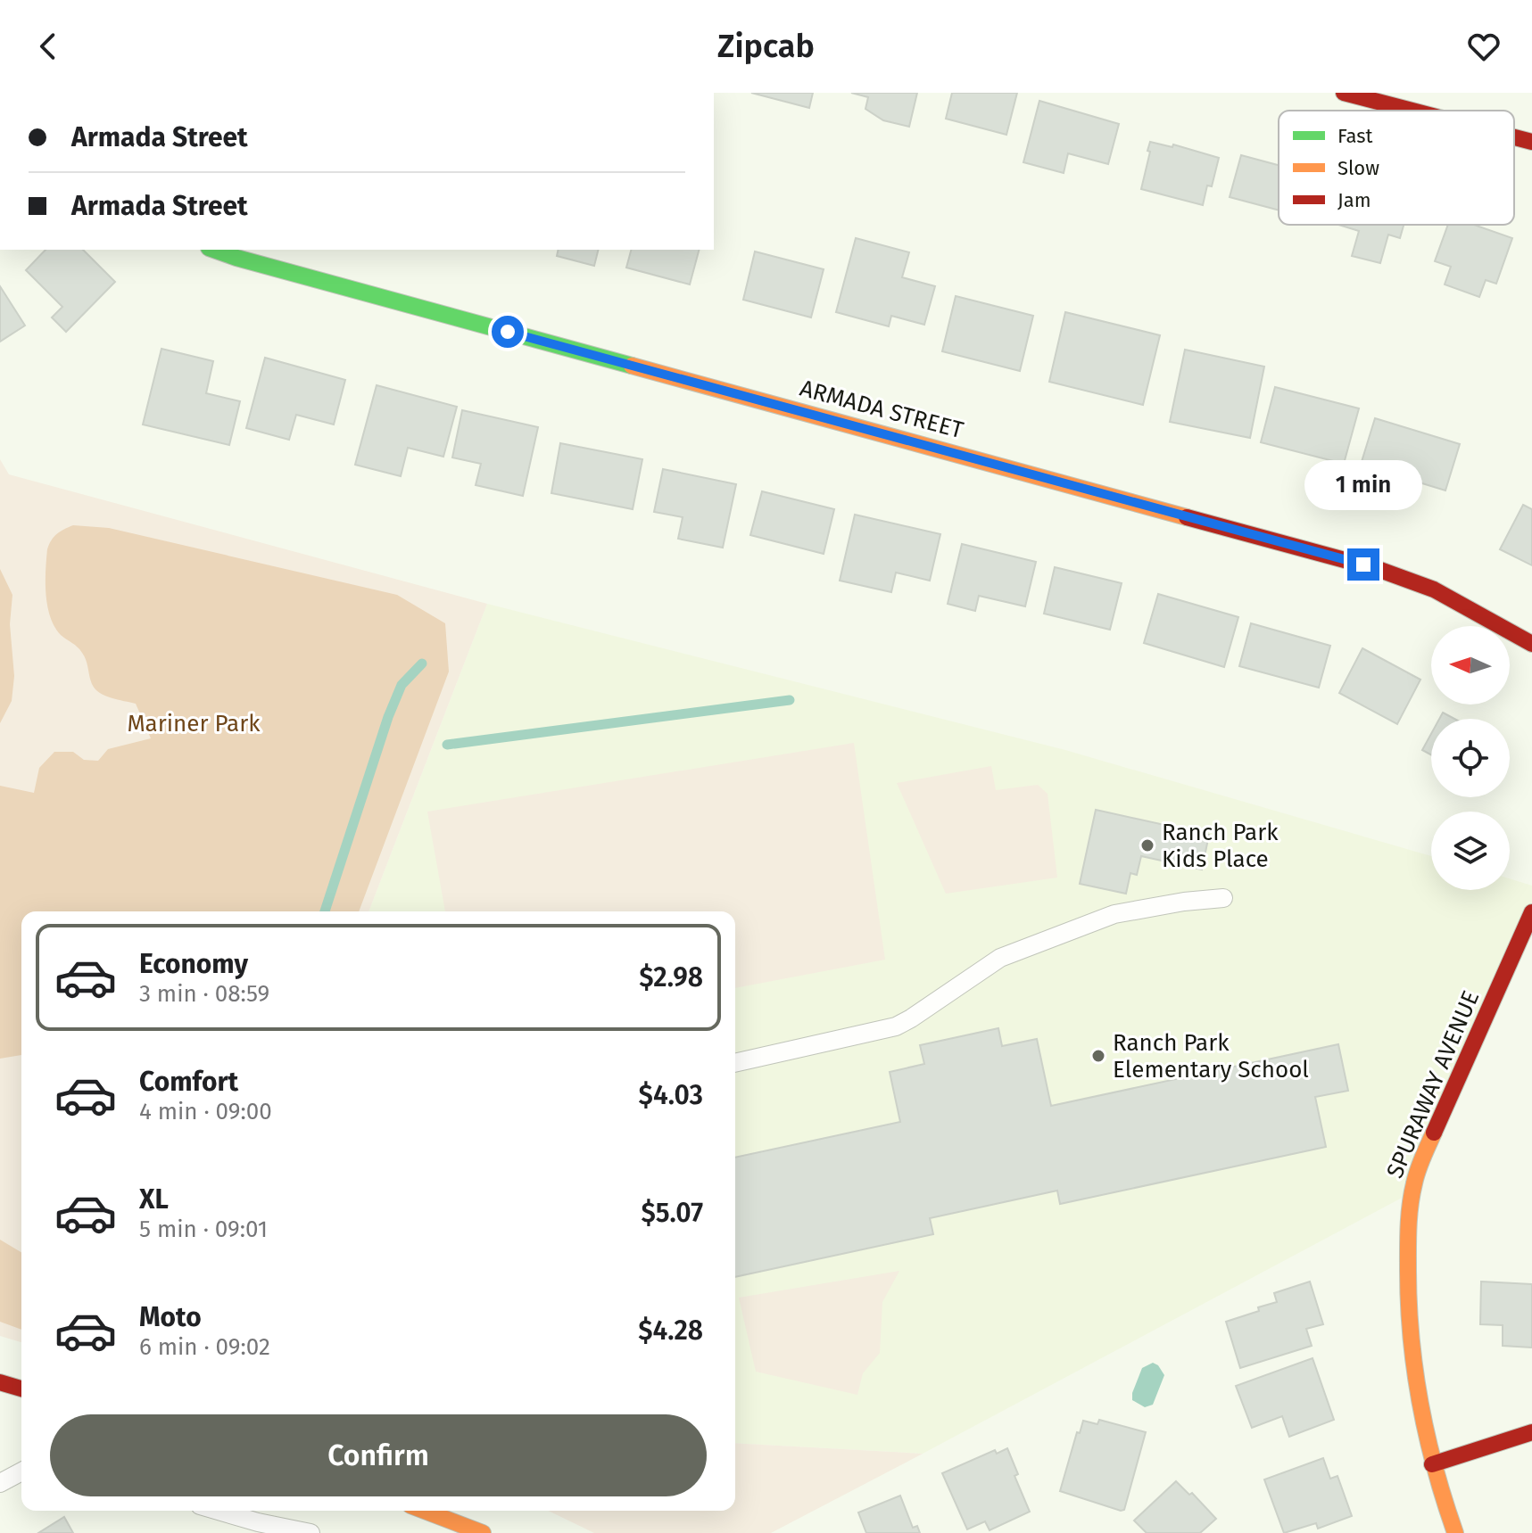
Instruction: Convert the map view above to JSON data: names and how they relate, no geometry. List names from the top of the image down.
{
  "streets": {
    "street": ["ARMADA STREET", "SPURAWAY AVENUE"]
  },
  "parks": ["Mariner Park"],
  "places": ["Ranch Park Kids Place", "Ranch Park Elementary School"],
  "legend": ["Fast", "Slow", "Jam"],
  "north": "left",
  "page": {
    "header": "Zipcab",
    "banner": ["Armada Street", "Armada Street"],
    "bubble": "1 min",
    "list": [
      {
        "name": "Economy",
        "note": "3 min · 08:59",
        "value": "$2.98"
      },
      {
        "name": "Comfort",
        "note": "4 min · 09:00",
        "value": "$4.03"
      },
      {
        "name": "XL",
        "note": "5 min · 09:01",
        "value": "$5.07"
      },
      {
        "name": "Moto",
        "note": "6 min · 09:02",
        "value": "$4.28"
      }
    ],
    "buttons": "Confirm"
  }
}
